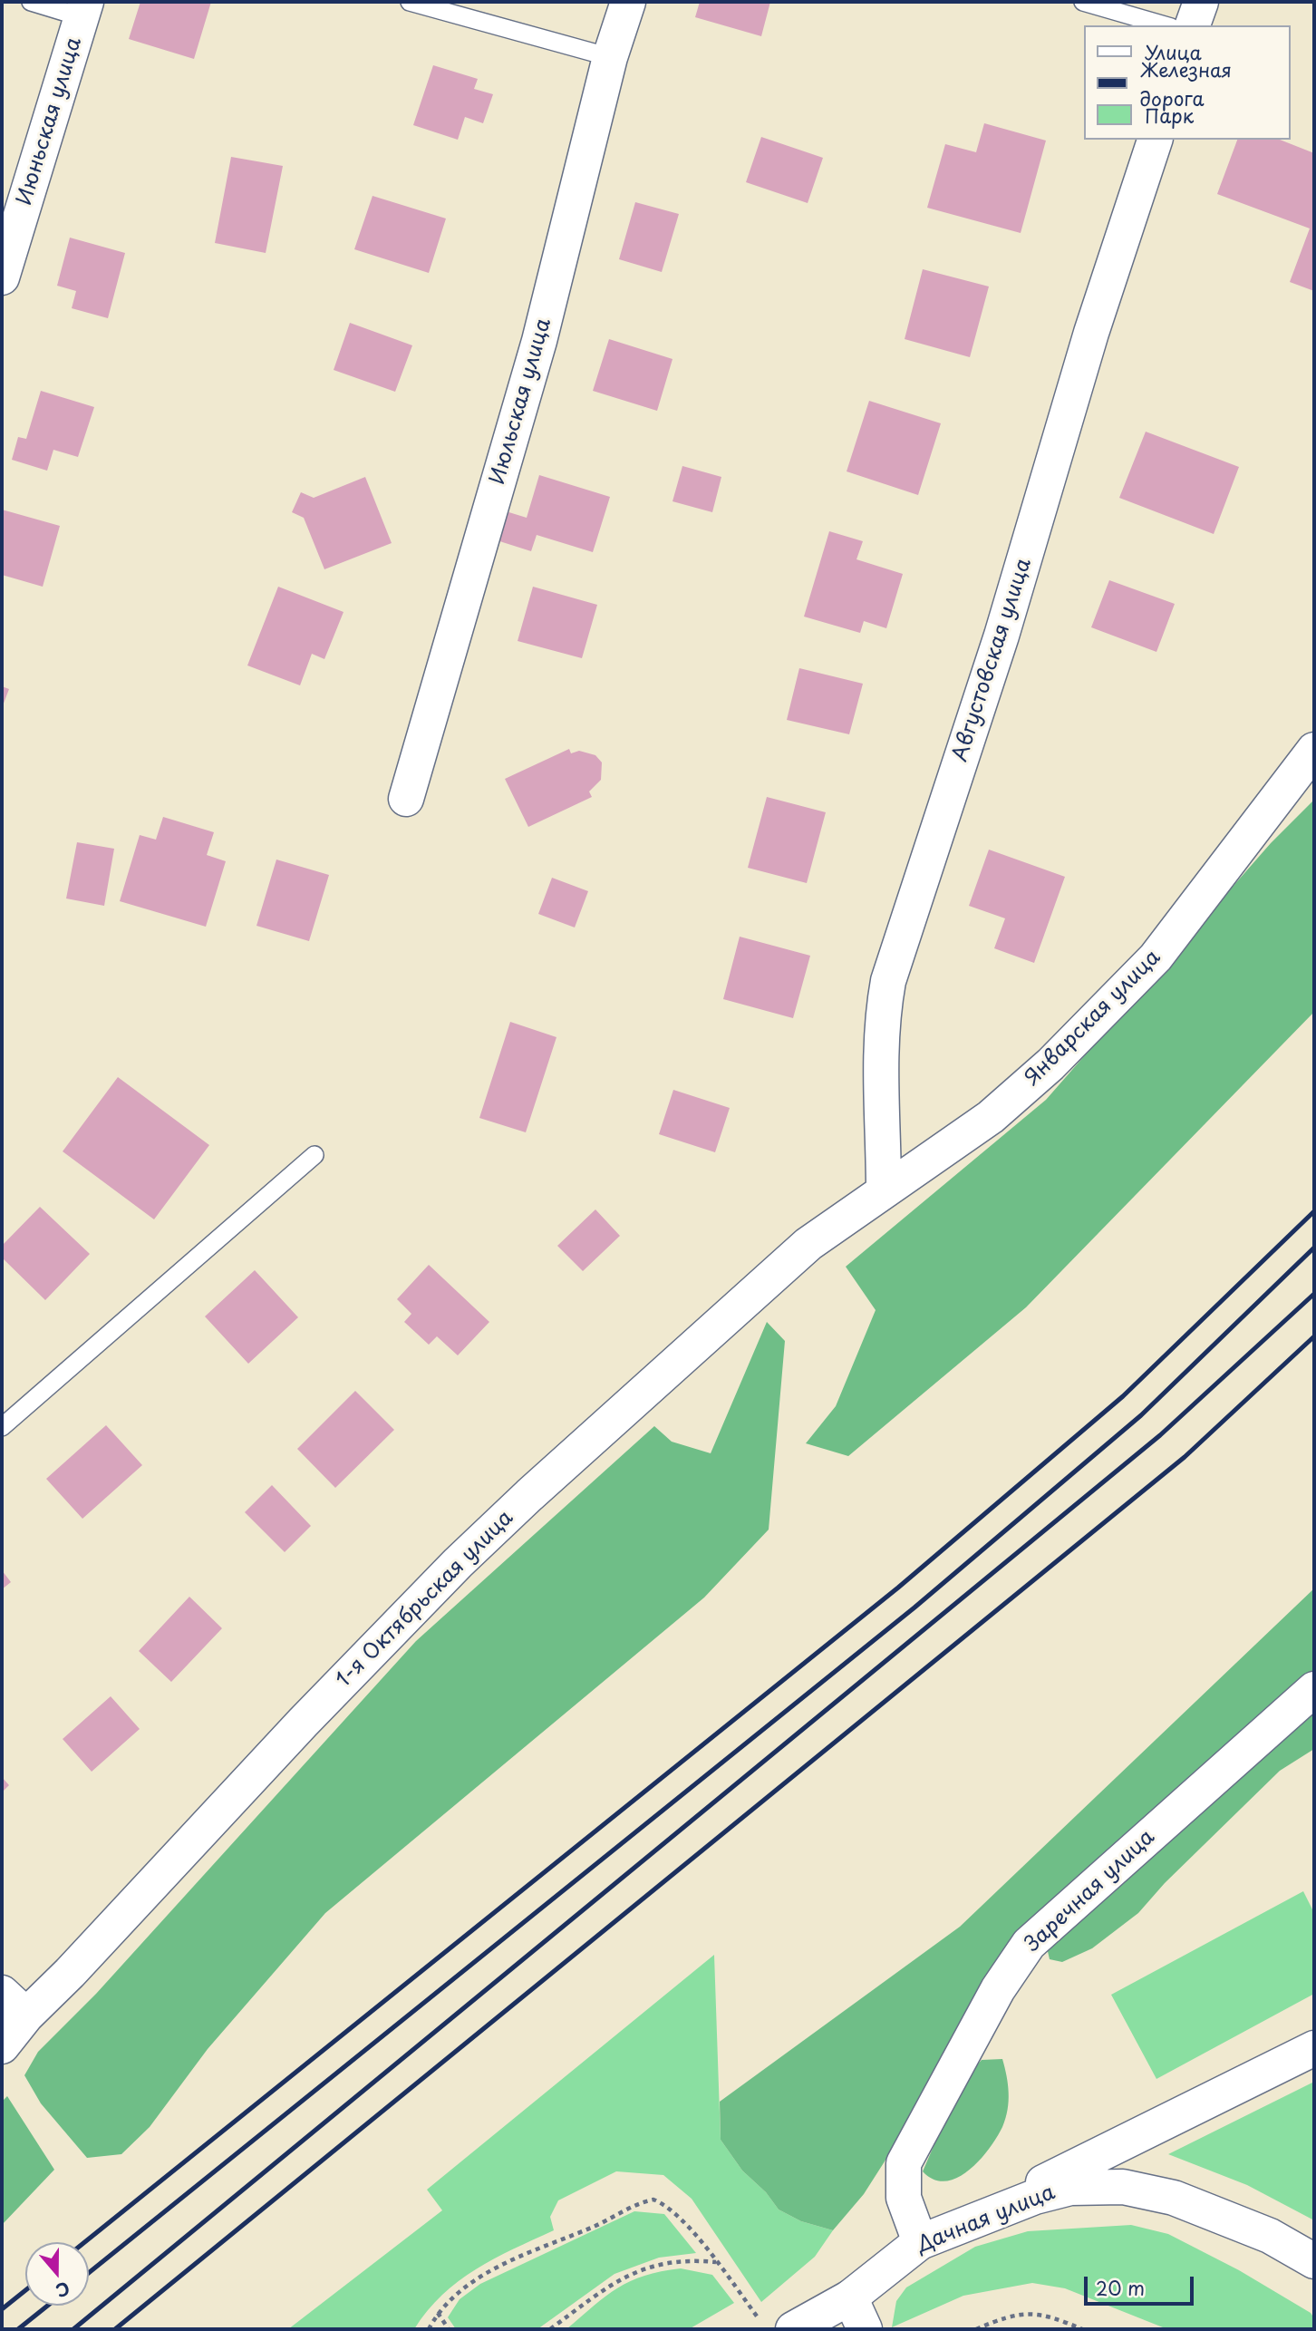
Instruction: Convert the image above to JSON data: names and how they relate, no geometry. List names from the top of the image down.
{
  "streets": {
    "street": [
      "Июньская улица",
      "Июльская улица",
      "Августовская улица",
      "Январская улица",
      "1-я Октябрьская улица",
      "Заречная улица",
      "Дачная улица"
    ]
  },
  "crossings": [
    ["Августовская улица", "Январская улица"],
    ["Августовская улица", "1-я Октябрьская улица"],
    ["Январская улица", "1-я Октябрьская улица"],
    ["Заречная улица", "Дачная улица"]
  ],
  "legend": ["Улица", "Железная дорога", "Парк"],
  "scale_bar": "20 m",
  "north": "bottom"
}
